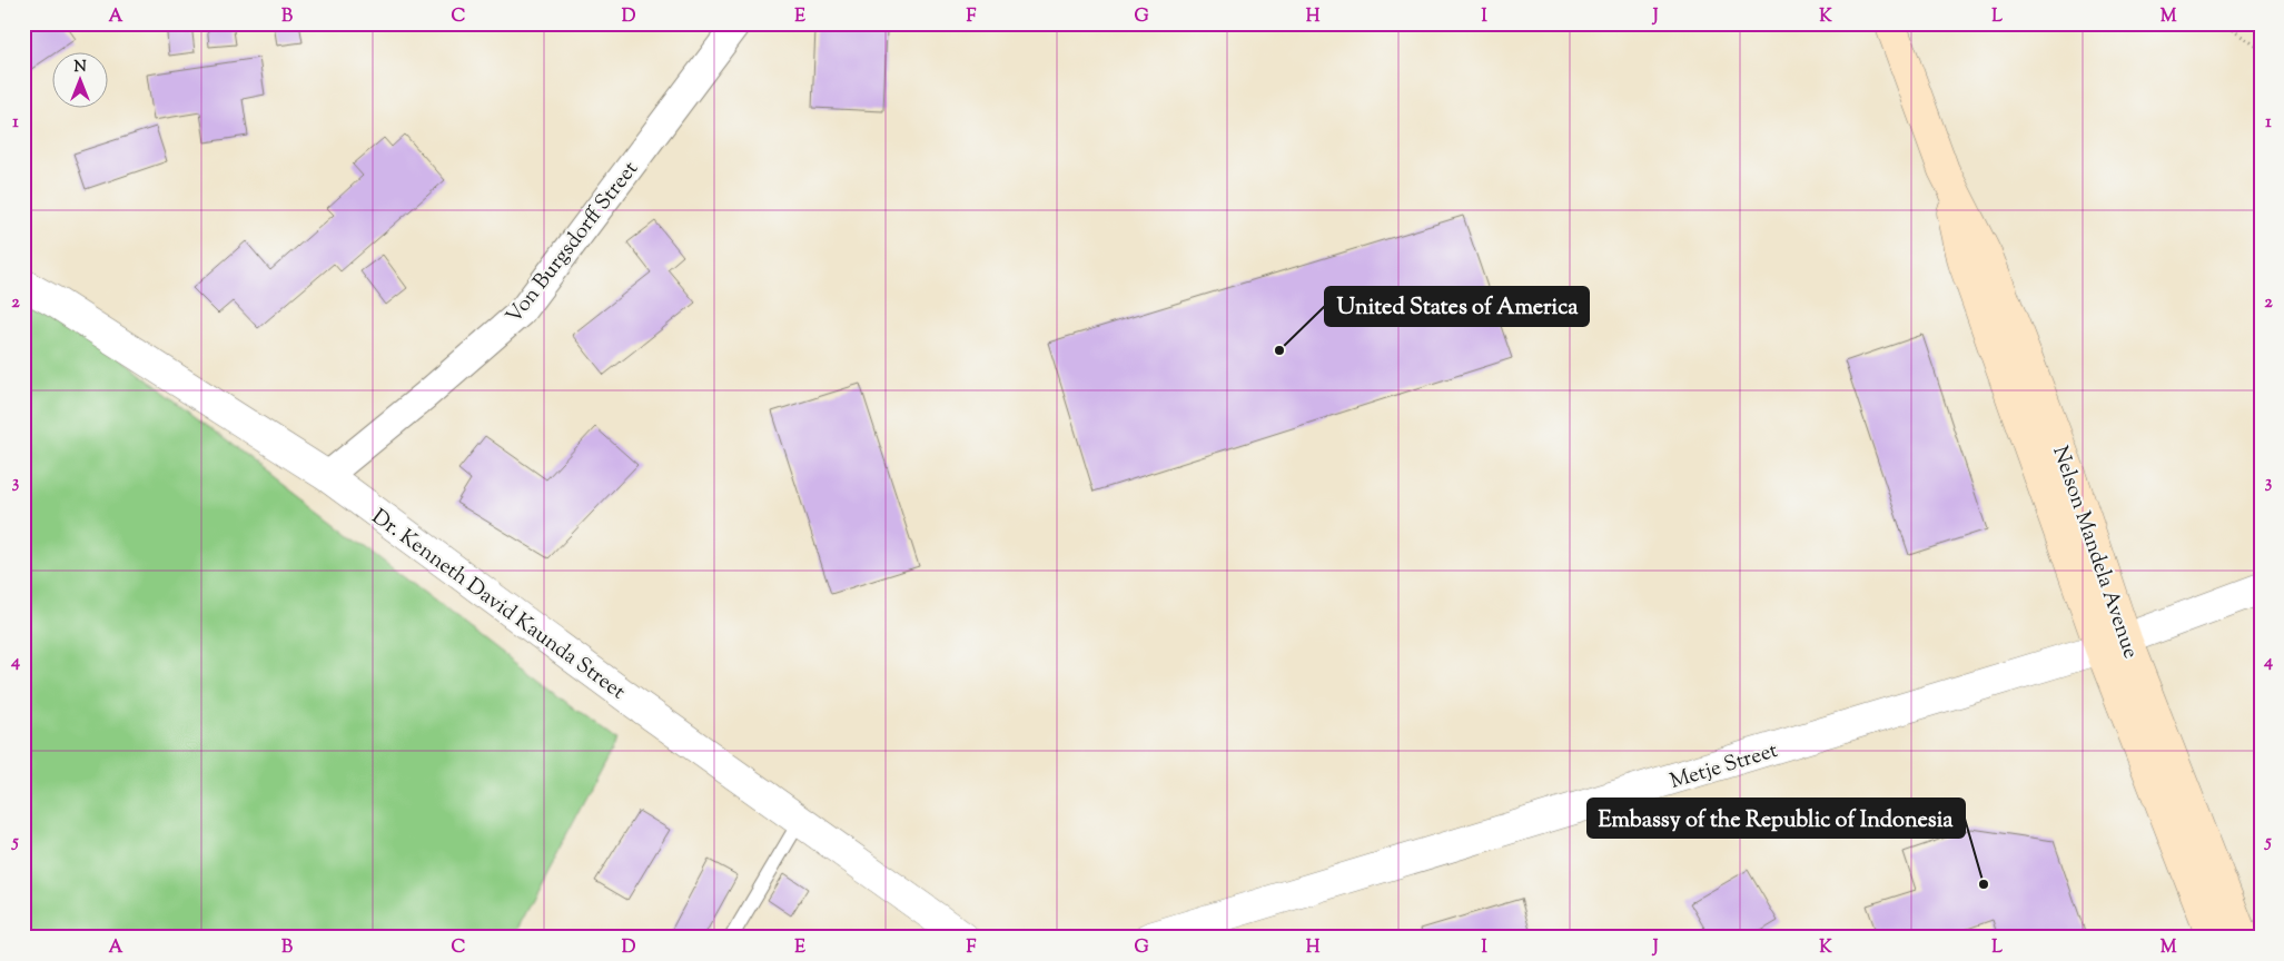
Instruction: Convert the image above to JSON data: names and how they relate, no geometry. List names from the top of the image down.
{
  "streets": {
    "main road": ["Nelson Mandela Avenue"],
    "street": ["Von Burgsdorff Street", "Dr. Kenneth David Kaunda Street", "Metje Street"]
  },
  "crossings": [
    ["Von Burgsdorff Street", "Dr. Kenneth David Kaunda Street"],
    ["Nelson Mandela Avenue", "Metje Street"]
  ],
  "places": ["United States of America", "Embassy of the Republic of Indonesia"],
  "north": "top",
  "grid": {
    "columns": [
      "A",
      "B",
      "C",
      "D",
      "E",
      "F",
      "G",
      "H",
      "I",
      "J",
      "K",
      "L",
      "M"
    ],
    "rows": [
      "1",
      "2",
      "3",
      "4",
      "5"
    ]
  }
}
